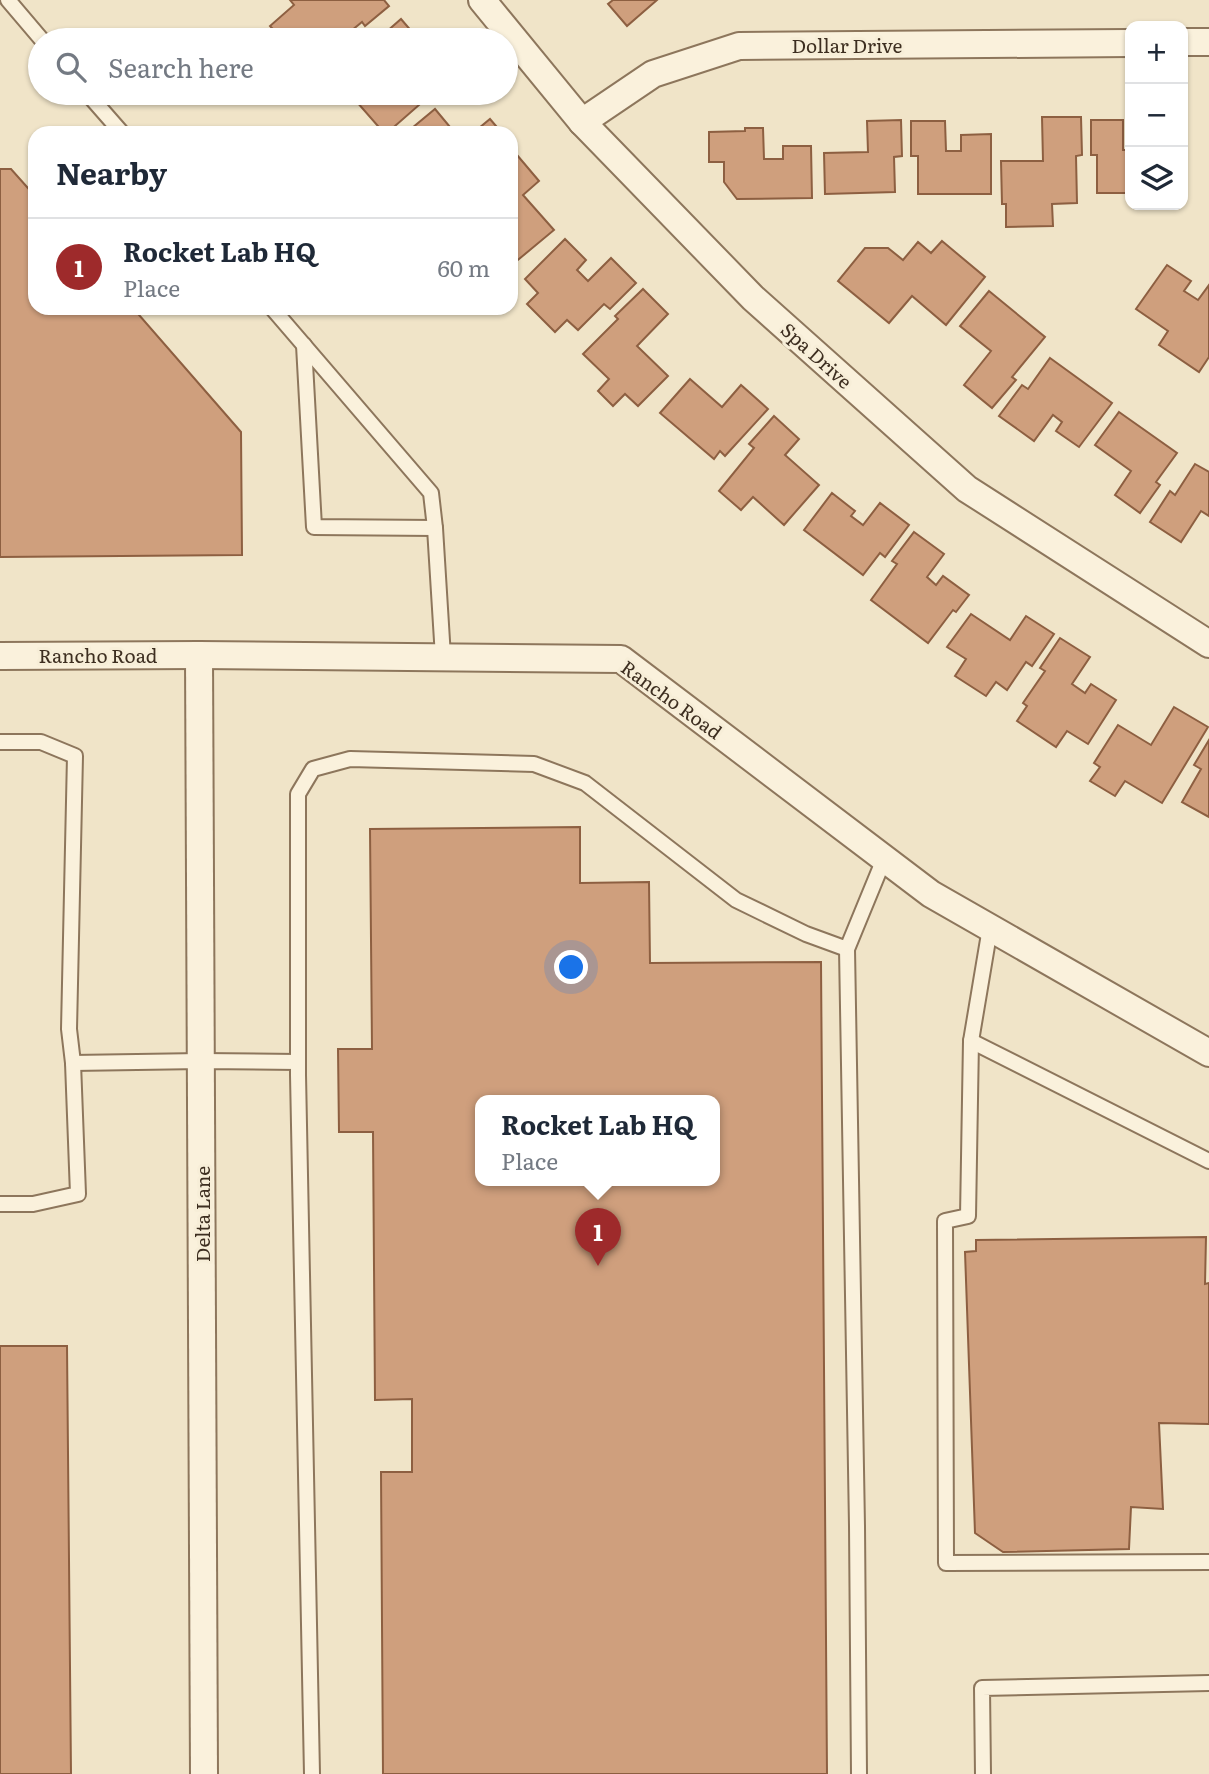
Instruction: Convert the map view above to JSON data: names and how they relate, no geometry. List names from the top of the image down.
{
  "streets": {
    "street": [
      "Dollar Drive",
      "Spa Drive",
      "Rancho Road",
      "Delta Lane"
    ]
  },
  "crossings": [
    ["Dollar Drive", "Spa Drive"],
    ["Rancho Road", "Delta Lane"]
  ],
  "page": {
    "map_buttons": ["+", "−"],
    "search": "Search here",
    "heading": "Nearby",
    "list": [
      {
        "mark": "1",
        "name": "Rocket Lab HQ",
        "note": "Place",
        "value": "60 m"
      }
    ],
    "popup": ["Rocket Lab HQ", "Place"],
    "pins": "1"
  }
}
